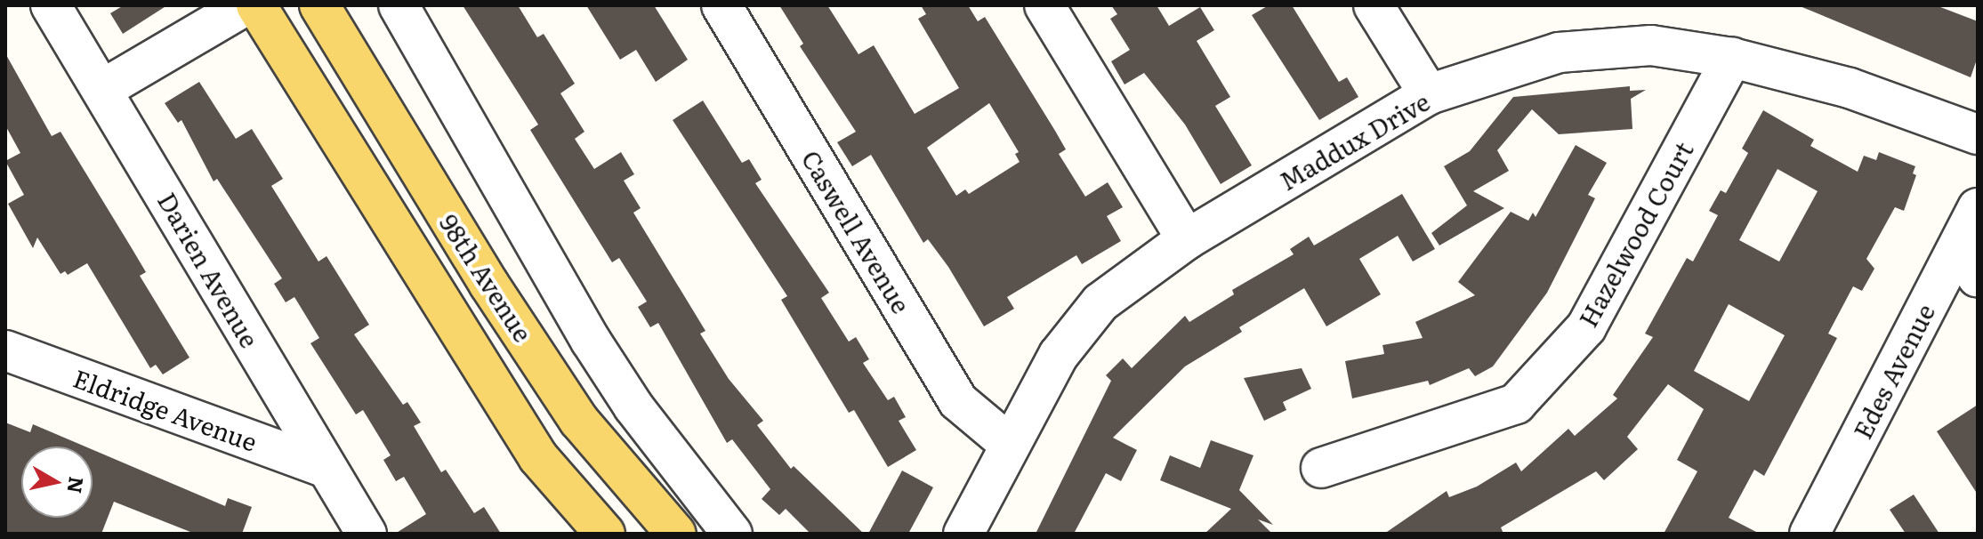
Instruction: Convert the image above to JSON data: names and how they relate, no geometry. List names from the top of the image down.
{
  "streets": {
    "main road": ["98th Avenue"],
    "street": [
      "Maddux Drive",
      "Caswell Avenue",
      "Hazelwood Court",
      "Darien Avenue",
      "Edes Avenue",
      "Eldridge Avenue"
    ]
  },
  "crossings": [
    ["Maddux Drive", "Caswell Avenue"],
    ["Maddux Drive", "Hazelwood Court"],
    ["Darien Avenue", "Eldridge Avenue"]
  ],
  "north": "right"
}
